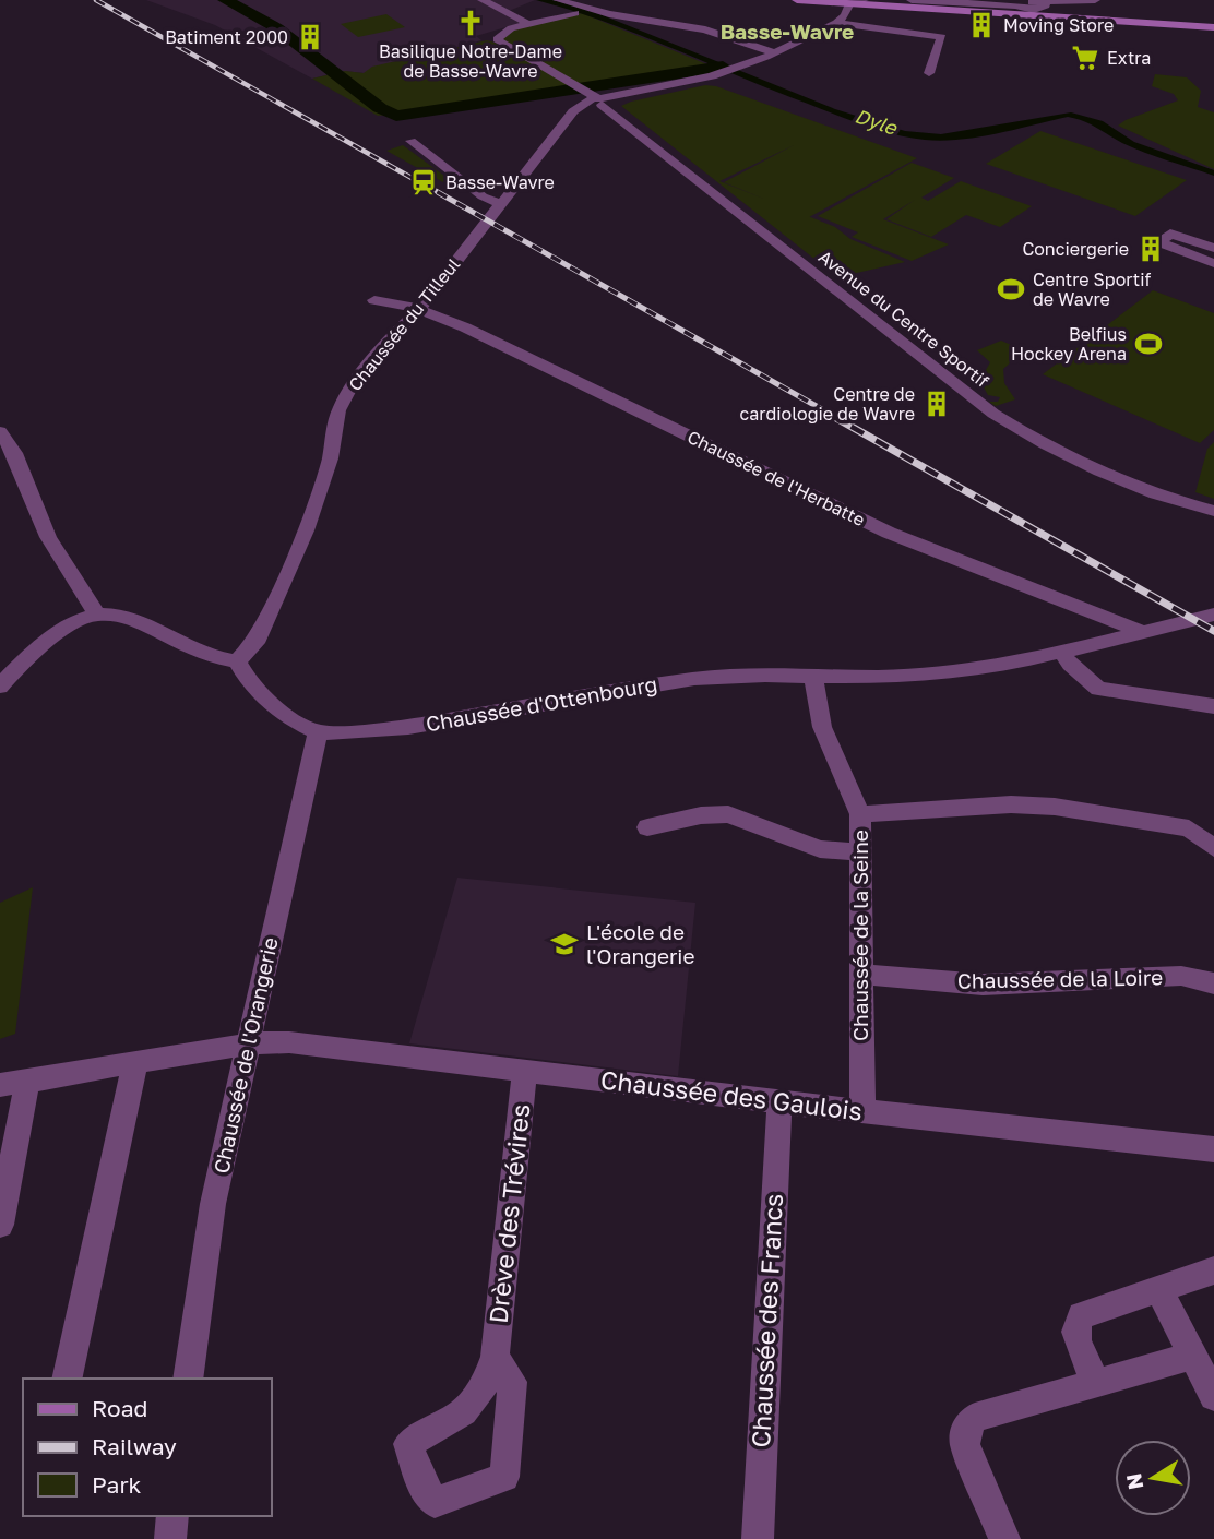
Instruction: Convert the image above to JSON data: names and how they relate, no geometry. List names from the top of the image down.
{
  "streets": {
    "street": [
      "Avenue du Centre Sportif",
      "Chaussée du Tilleul",
      "Chaussée de l'Herbatte",
      "Chaussée d'Ottenbourg",
      "Chaussée de la Seine",
      "Chaussée de la Loire",
      "Chaussée de l'Orangerie",
      "Chaussée des Gaulois",
      "Drève des Trévires",
      "Chaussée des Francs"
    ]
  },
  "crossings": [
    ["Avenue du Centre Sportif", "Chaussée du Tilleul"],
    ["Chaussée du Tilleul", "Chaussée de l'Herbatte"],
    ["Chaussée de l'Herbatte", "Chaussée d'Ottenbourg"],
    ["Chaussée d'Ottenbourg", "Chaussée de la Seine"],
    ["Chaussée d'Ottenbourg", "Chaussée de l'Orangerie"],
    ["Chaussée de la Seine", "Chaussée de la Loire"],
    ["Chaussée de la Seine", "Chaussée des Gaulois"],
    ["Chaussée de l'Orangerie", "Chaussée des Gaulois"],
    ["Chaussée des Gaulois", "Drève des Trévires"],
    ["Chaussée des Gaulois", "Chaussée des Francs"]
  ],
  "districts": ["Basse-Wavre"],
  "water": ["Dyle"],
  "places": {
    "church": ["Basilique Notre-Dame de Basse-Wavre"],
    "building": [
      "Moving Store",
      "Batiment 2000",
      "Conciergerie",
      "Centre de cardiologie de Wavre"
    ],
    "supermarket": ["Extra"],
    "station": ["Basse-Wavre"],
    "sports": ["Centre Sportif de Wavre", "Belfius Hockey Arena"],
    "school or university": ["L'école de l'Orangerie"]
  },
  "legend": ["Road", "Railway", "Park"],
  "north": "left"
}
